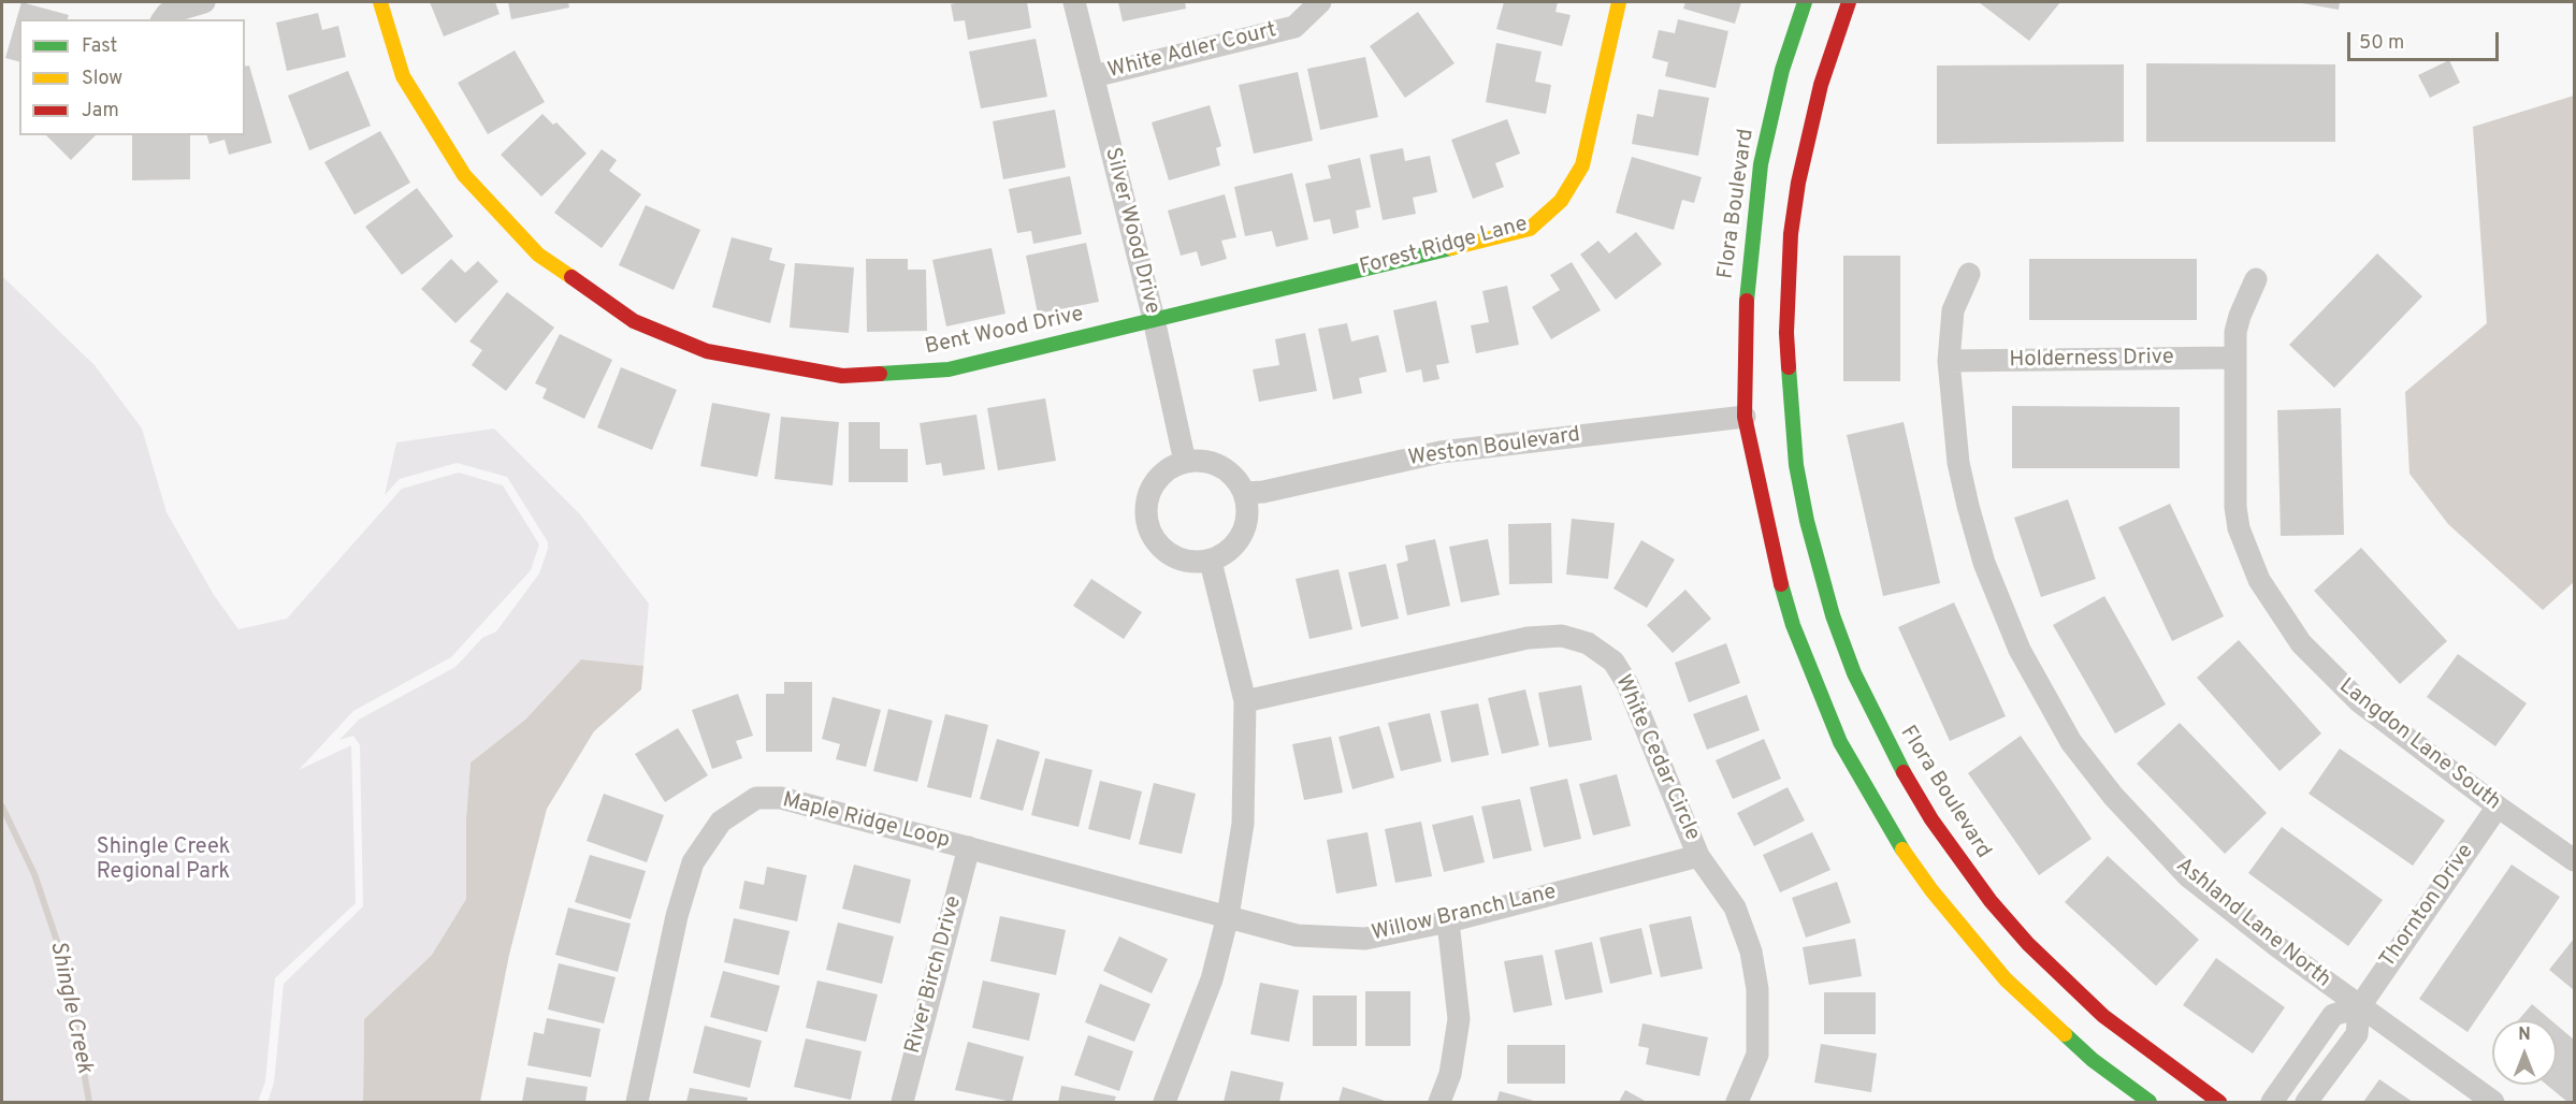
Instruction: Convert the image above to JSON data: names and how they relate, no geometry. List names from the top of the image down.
{
  "streets": {
    "street": [
      "White Adler Court",
      "Flora Boulevard",
      "Silver Wood Drive",
      "Forest Ridge Lane",
      "Bent Wood Drive",
      "Holderness Drive",
      "Weston Boulevard",
      "Langdon Lane South",
      "White Cedar Circle",
      "Maple Ridge Loop",
      "Thornton Drive",
      "Willow Branch Lane",
      "Ashland Lane North",
      "River Birch Drive"
    ]
  },
  "crossings": [
    ["White Adler Court", "Silver Wood Drive"],
    ["Flora Boulevard", "Weston Boulevard"],
    ["Silver Wood Drive", "Forest Ridge Lane"],
    ["Silver Wood Drive", "Bent Wood Drive"],
    ["Silver Wood Drive", "Weston Boulevard"],
    ["Forest Ridge Lane", "Bent Wood Drive"],
    ["Holderness Drive", "Langdon Lane South"],
    ["Holderness Drive", "Ashland Lane North"],
    ["Langdon Lane South", "Thornton Drive"],
    ["White Cedar Circle", "Willow Branch Lane"],
    ["Maple Ridge Loop", "Willow Branch Lane"],
    ["Maple Ridge Loop", "River Birch Drive"],
    ["Thornton Drive", "Ashland Lane North"]
  ],
  "water": ["Shingle Creek"],
  "parks": ["Shingle Creek Regional Park"],
  "legend": ["Fast", "Slow", "Jam"],
  "scale_bar": "50 m",
  "north": "top"
}
